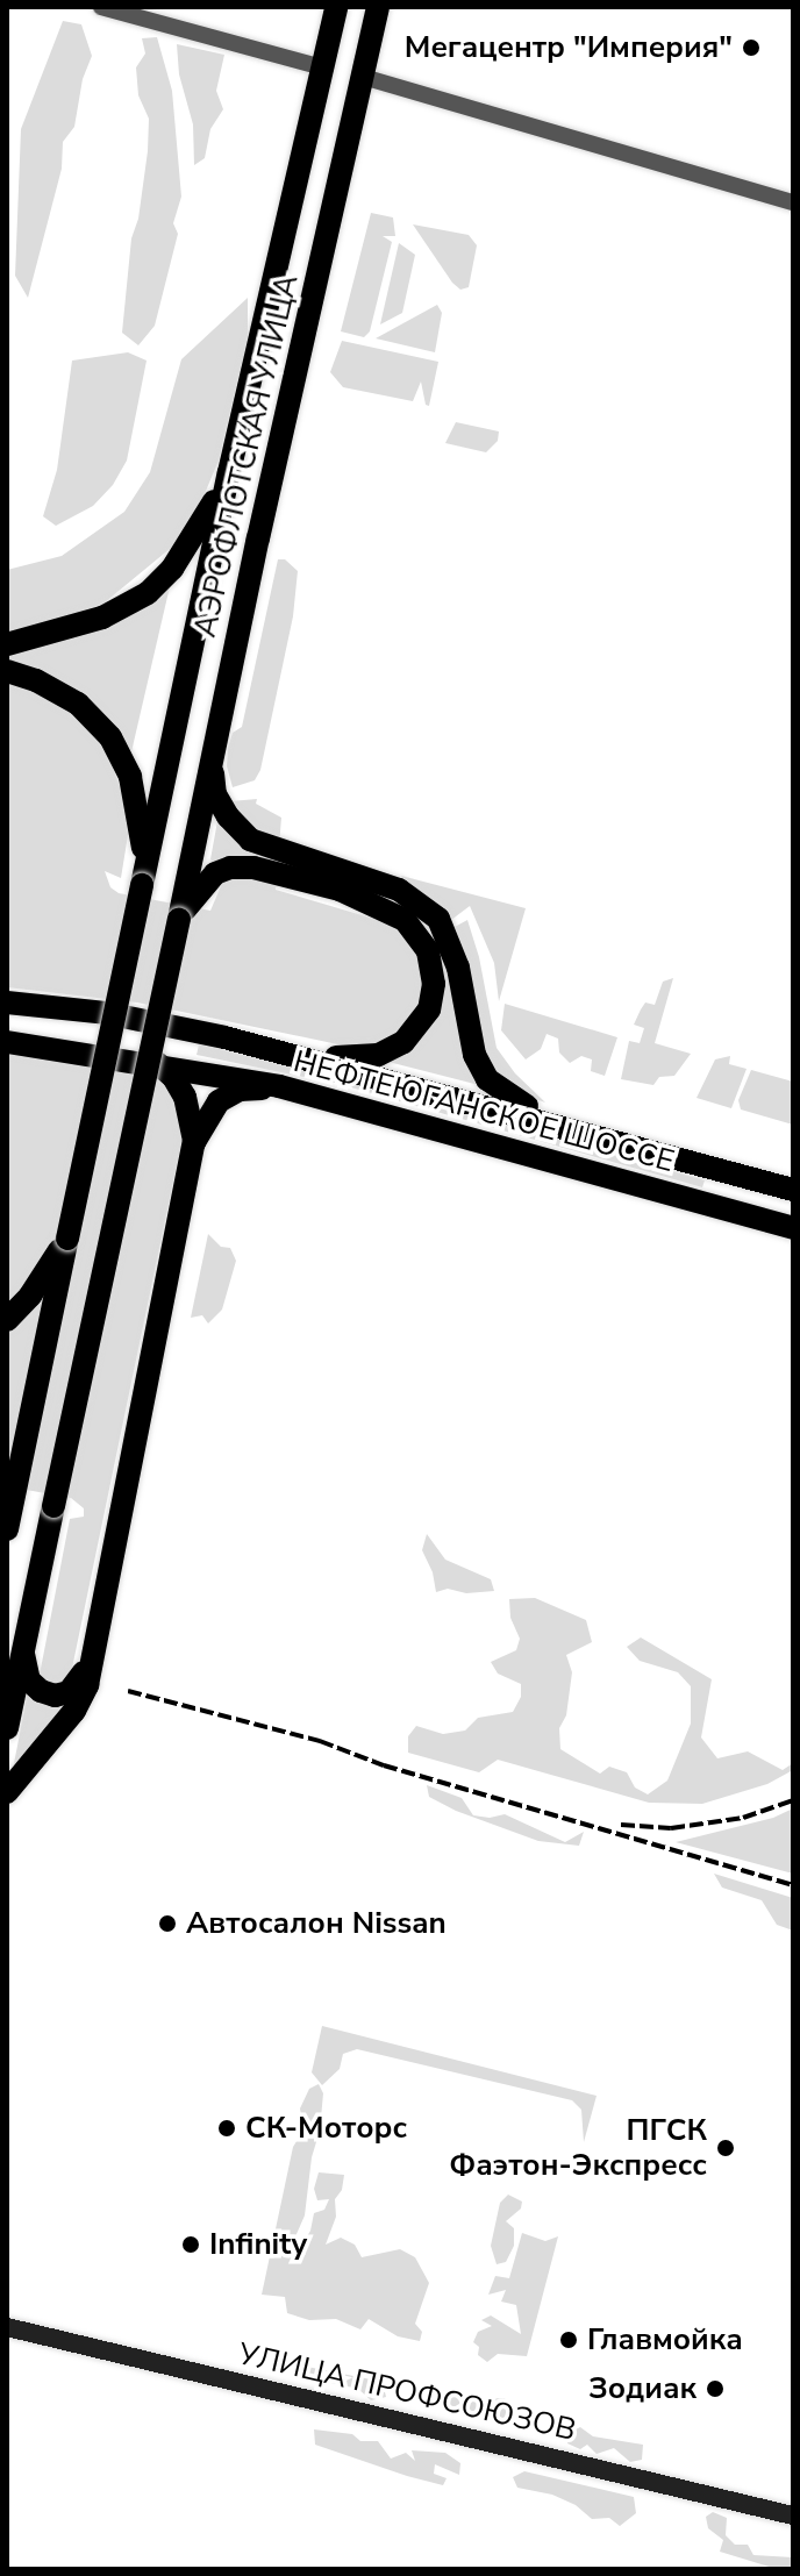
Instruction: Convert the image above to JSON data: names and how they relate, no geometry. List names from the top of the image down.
{
  "streets": {
    "main road": ["АЭРОФЛОТСКАЯ УЛИЦА", "НЕФТЕЮГАНСКОЕ ШОССЕ", "УЛИЦА ПРОФСОЮЗОВ"]
  },
  "places": [
    "Мегацентр \"Империя\"",
    "Автосалон Nissan",
    "СК-Моторс",
    "ПГСК Фаэтон-Экспресс",
    "Infinity",
    "Главмойка",
    "Зодиак"
  ]
}
